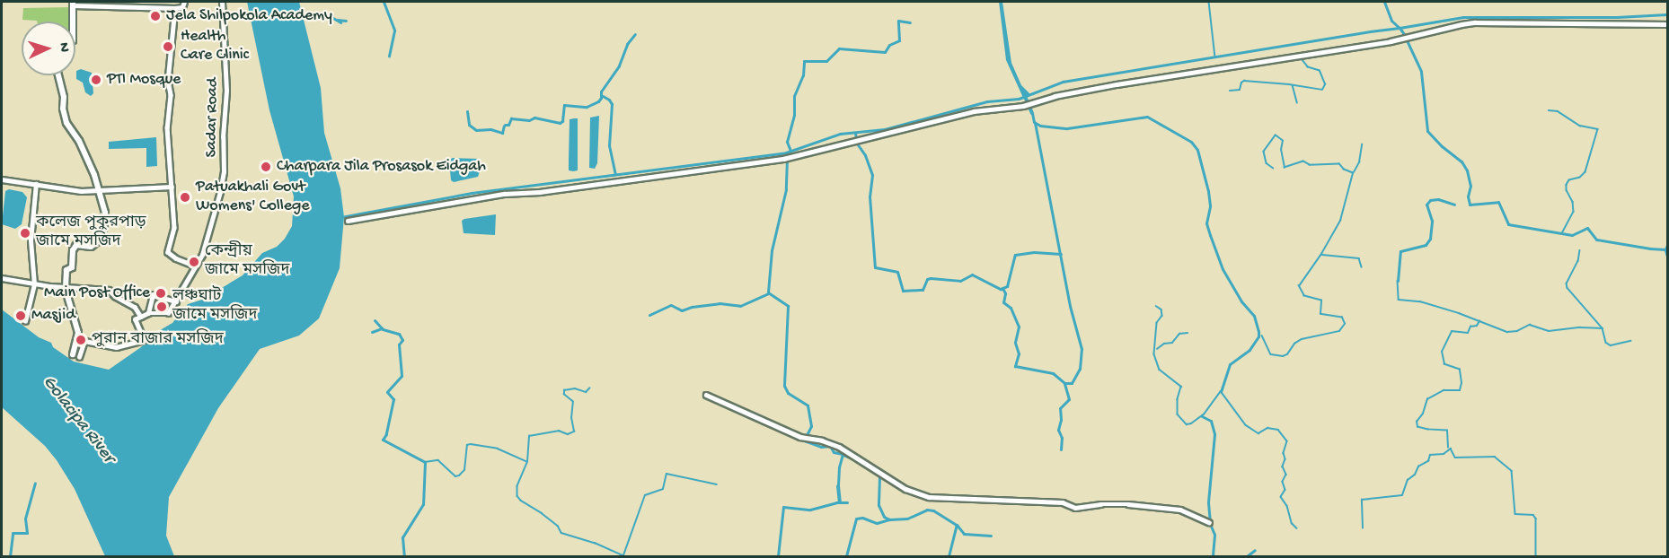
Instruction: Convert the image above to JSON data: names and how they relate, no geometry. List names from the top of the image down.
{
  "streets": {
    "street": ["Sadar Road"]
  },
  "water": ["Golacipa River"],
  "places": [
    "Jela Shilpokola Academy",
    "Health Care Clinic",
    "PTI Mosque",
    "Charpara Jila Prosasok Eidgah",
    "Patuakhali Govt Womens' College",
    "কলেজ পুকুরপাড় জামে মসজিদ",
    "কেন্দ্রীয় জামে মসজিদ",
    "Main Post Office",
    "লঞ্চঘাট জামে মসজিদ",
    "Masjid",
    "পুরান বাজার মসজিদ"
  ],
  "north": "right"
}
